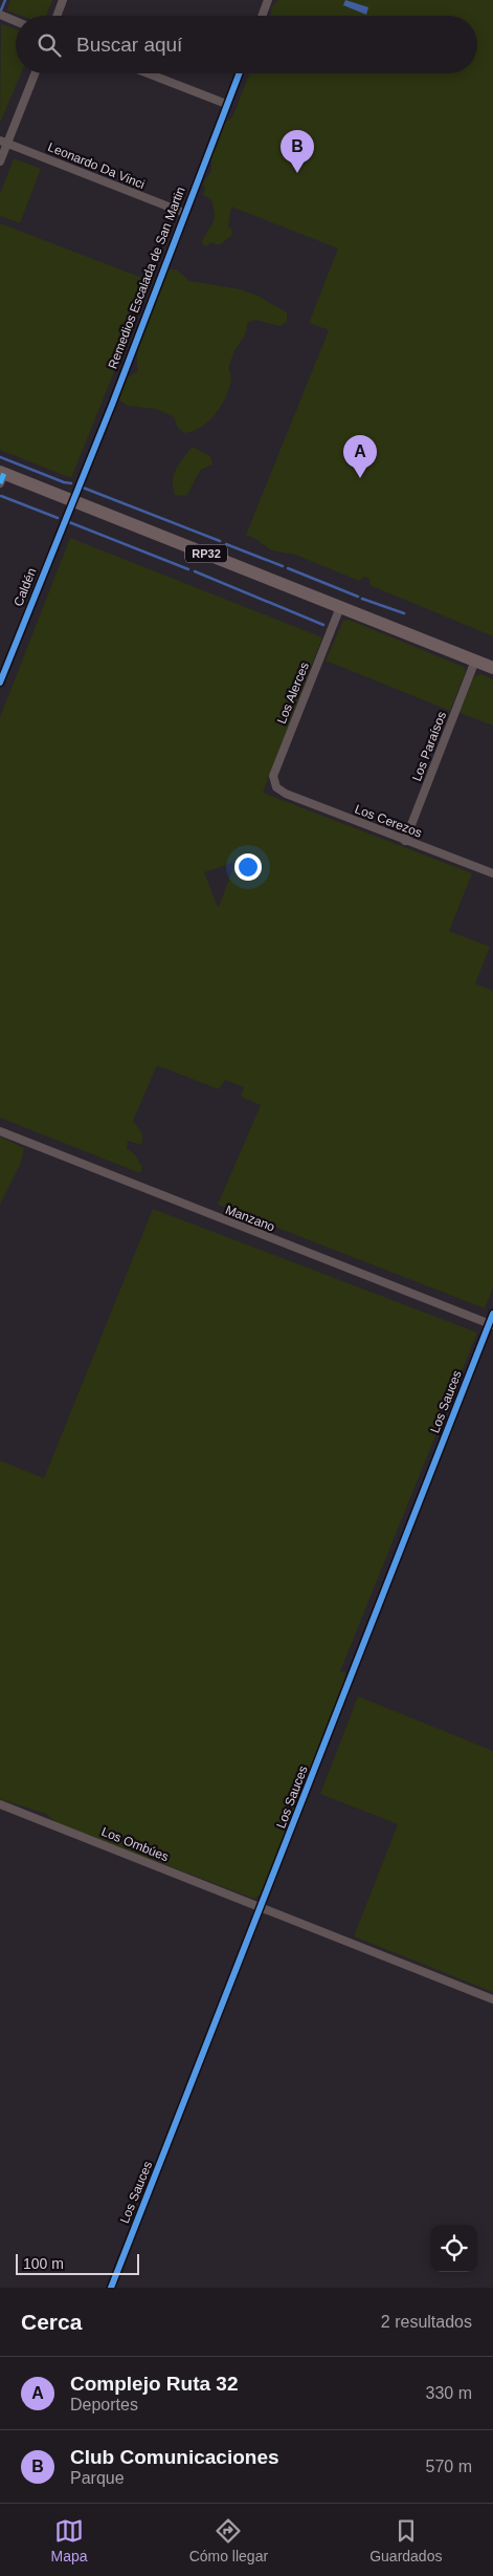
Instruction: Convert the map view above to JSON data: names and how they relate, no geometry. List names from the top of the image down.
{
  "streets": {
    "main road": ["RP32"],
    "street": [
      "Leonardo Da Vinci",
      "Remedios Escalada de San Martin",
      "Caldén",
      "Los Alerces",
      "Los Paraísos",
      "Los Cerezos",
      "Manzano",
      "Los Sauces",
      "Los Ombúes"
    ]
  },
  "crossings": [
    ["Leonardo Da Vinci", "Remedios Escalada de San Martin"],
    ["Remedios Escalada de San Martin", "RP32"],
    ["Remedios Escalada de San Martin", "Caldén"],
    ["RP32", "Caldén"],
    ["RP32", "Los Alerces"],
    ["RP32", "Los Paraísos"],
    ["Los Alerces", "Los Cerezos"],
    ["Los Paraísos", "Los Cerezos"],
    ["Manzano", "Los Sauces"],
    ["Los Sauces", "Los Ombúes"]
  ],
  "scale_bar": "100 m",
  "page": {
    "search": "Buscar aquí",
    "pins": ["B", "A"],
    "scale": "100 m",
    "heading": ["Cerca", "2 resultados"],
    "list": [
      {
        "mark": "A",
        "name": "Complejo Ruta 32",
        "note": "Deportes",
        "value": "330 m"
      },
      {
        "mark": "B",
        "name": "Club Comunicaciones",
        "note": "Parque",
        "value": "570 m"
      }
    ],
    "nav": ["Mapa", "Cómo llegar", "Guardados"]
  }
}
